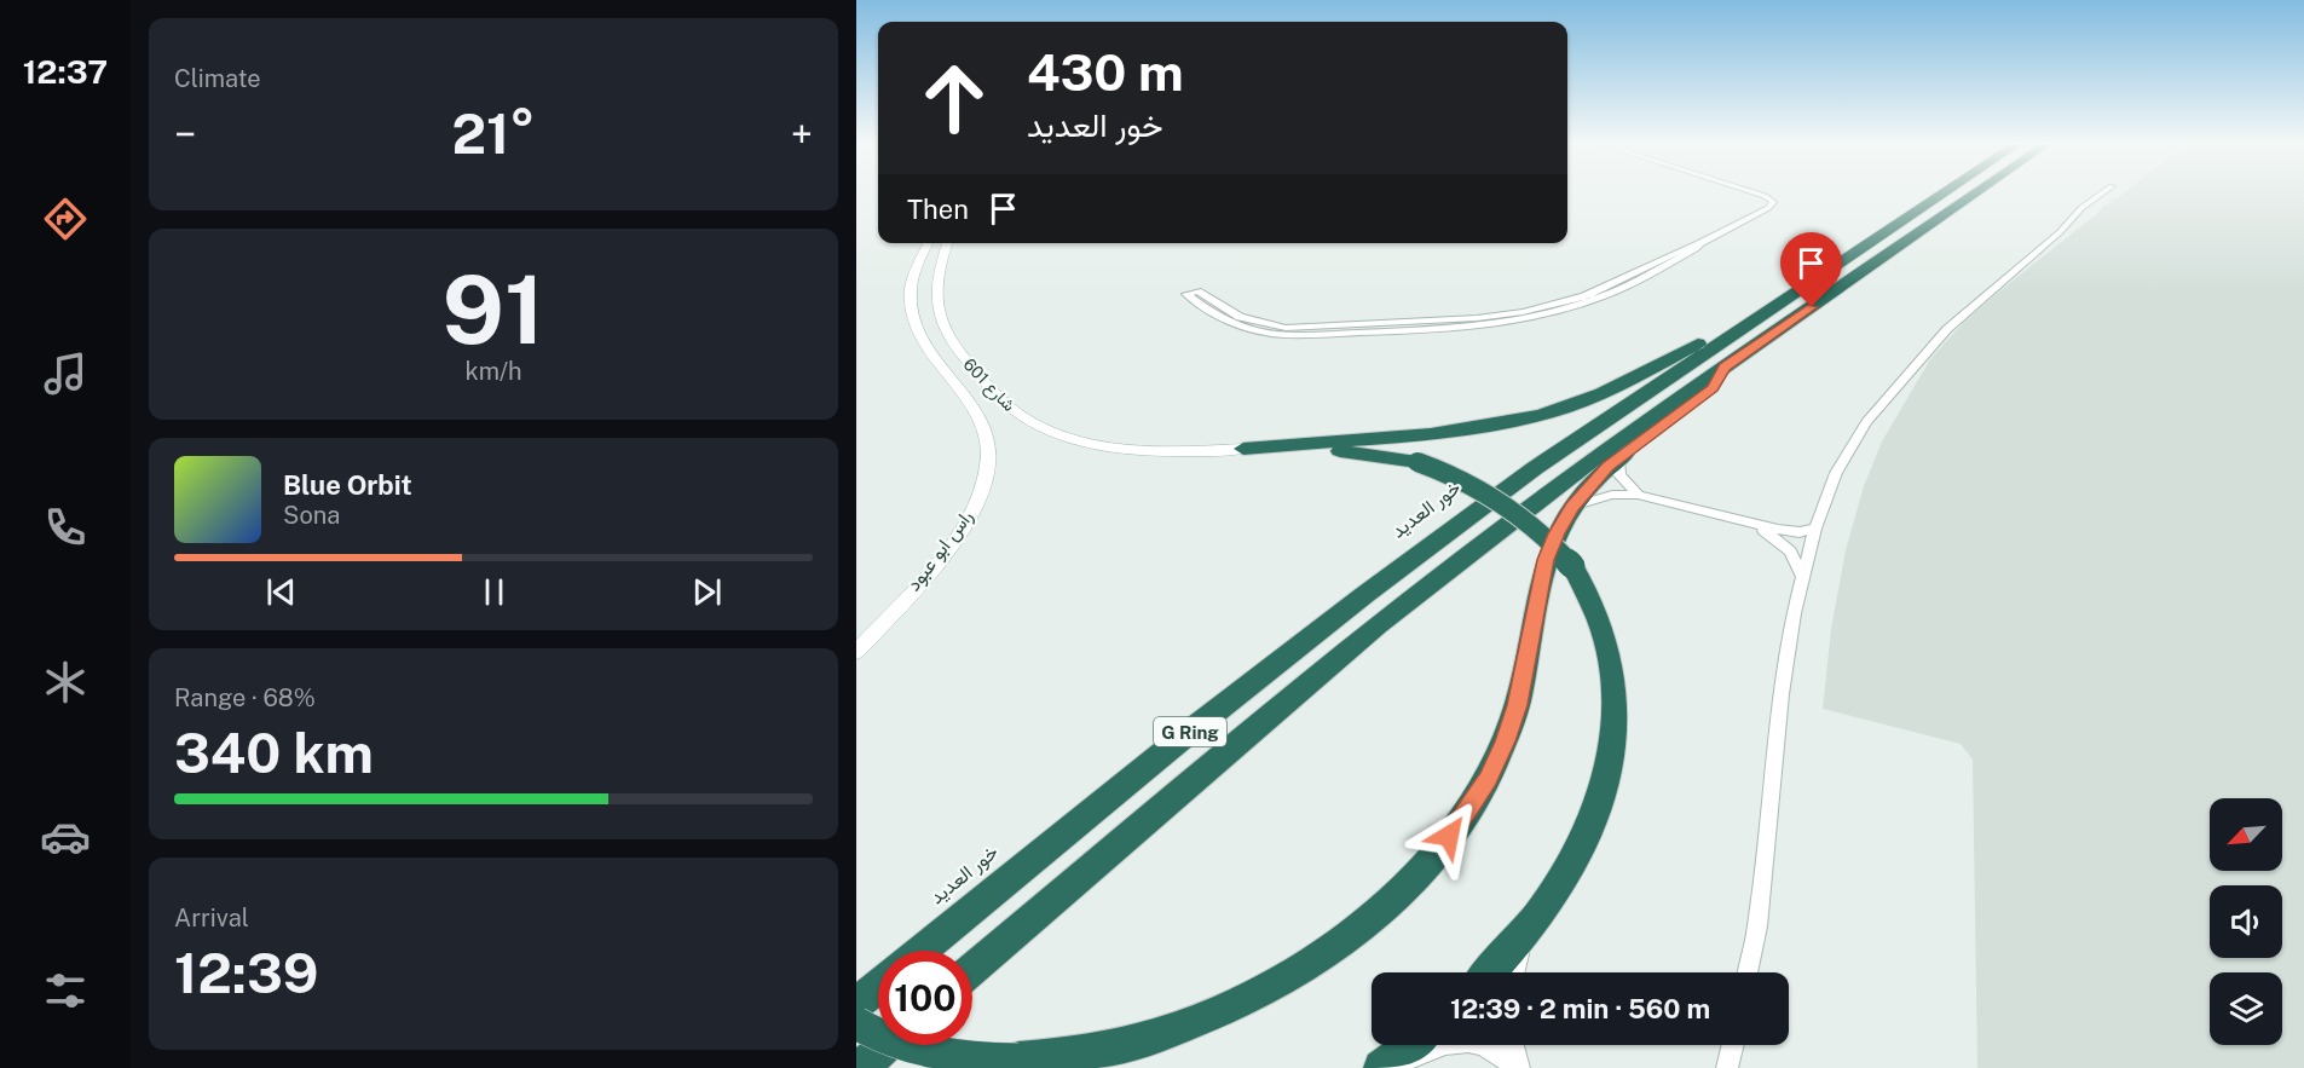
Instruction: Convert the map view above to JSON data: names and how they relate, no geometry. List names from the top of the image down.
{
  "streets": {
    "highway": ["خور العديد", "G Ring"],
    "main road": ["شارع 601", "راس ابو عبود"]
  },
  "crossings": [
    ["شارع 601", "راس ابو عبود"]
  ],
  "north": "bottom left",
  "page": {
    "tabs": "12:37",
    "tile": [
      "Climate",
      ["91", "km/h"],
      ["Range · 68%", "340 km"],
      ["Arrival", "12:39"]
    ],
    "turn": ["430 m", "خور العديد"],
    "heat": ["−", "21°", "+"],
    "then": "Then",
    "song": ["Blue Orbit", "Sona"],
    "limit": "100",
    "trip": "12:39 · 2 min · 560 m"
  }
}
